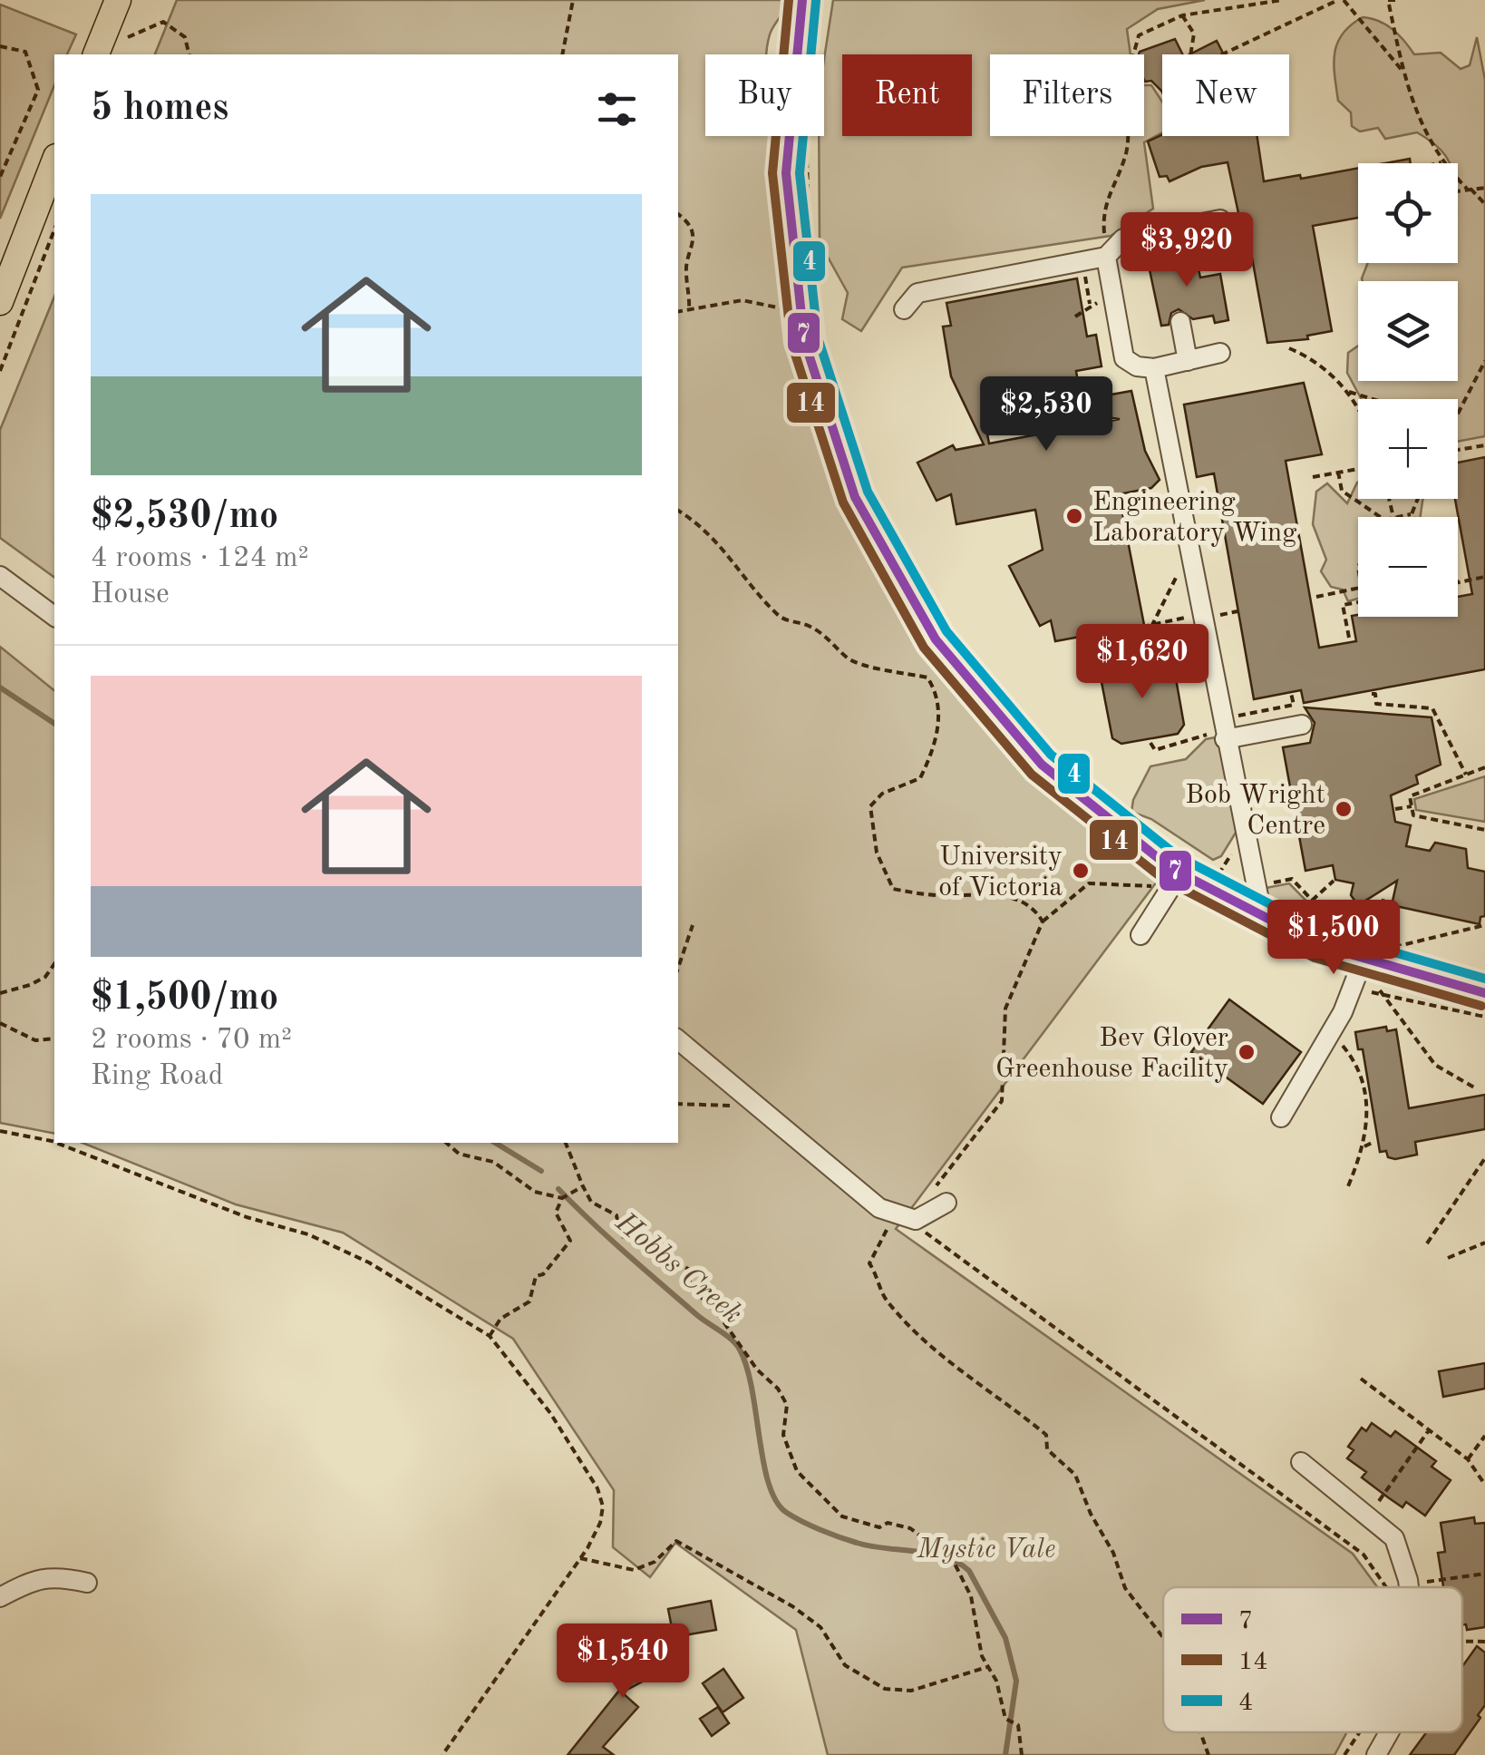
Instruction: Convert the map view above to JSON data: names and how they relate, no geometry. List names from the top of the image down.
{
  "water": ["Hobbs Creek"],
  "parks": ["Mystic Vale"],
  "places": [
    "Engineering Laboratory Wing",
    "Bob Wright Centre",
    "University of Victoria",
    "Bev Glover Greenhouse Facility"
  ],
  "lines": ["transit line 7", "transit line 14", "transit line 4"],
  "legend": ["7", "14", "4"],
  "page": {
    "chip": [
      "Buy",
      "Rent",
      "Filters",
      "New"
    ],
    "heading": "5 homes",
    "map_buttons": ["+", "−"],
    "list": [
      {
        "name": "$2,530/mo",
        "note": "4 rooms · 124 m² · House"
      },
      {
        "name": "$1,500/mo",
        "note": "2 rooms · 70 m² · Ring Road"
      }
    ],
    "price": [
      "$3,920",
      "$2,530",
      "$1,620",
      "$1,500",
      "$1,540"
    ]
  }
}
